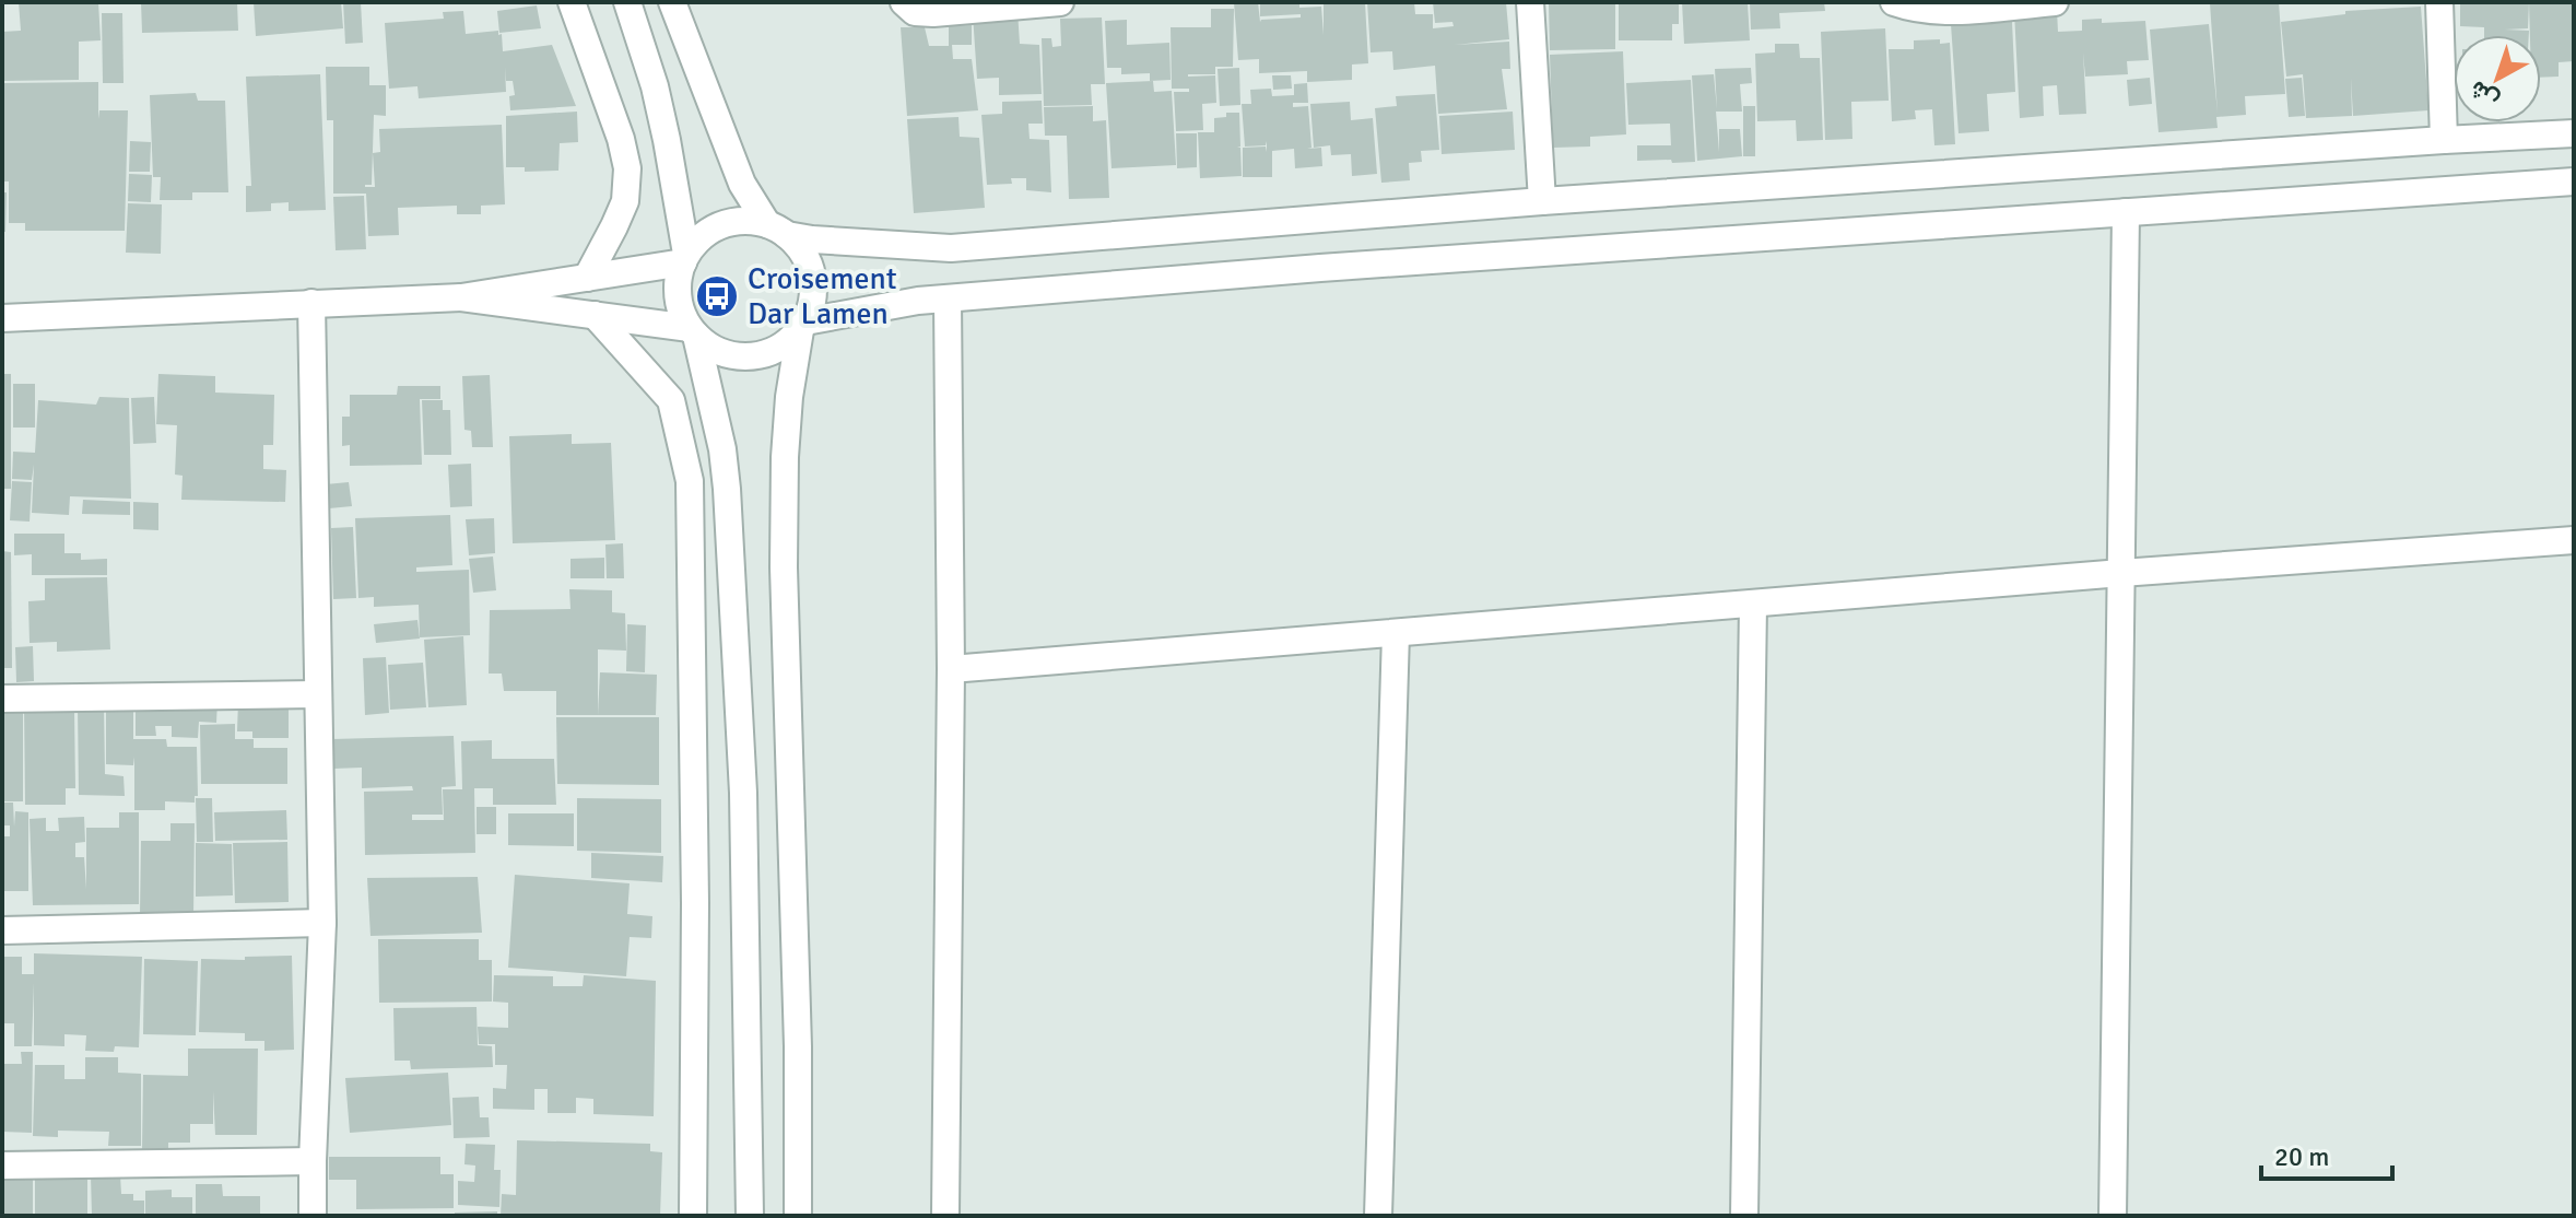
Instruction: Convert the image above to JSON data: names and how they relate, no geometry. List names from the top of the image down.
{
  "places": {
    "bus stop": ["Croisement Dar Lamen"]
  },
  "scale_bar": "20 m",
  "north": "bottom left"
}
